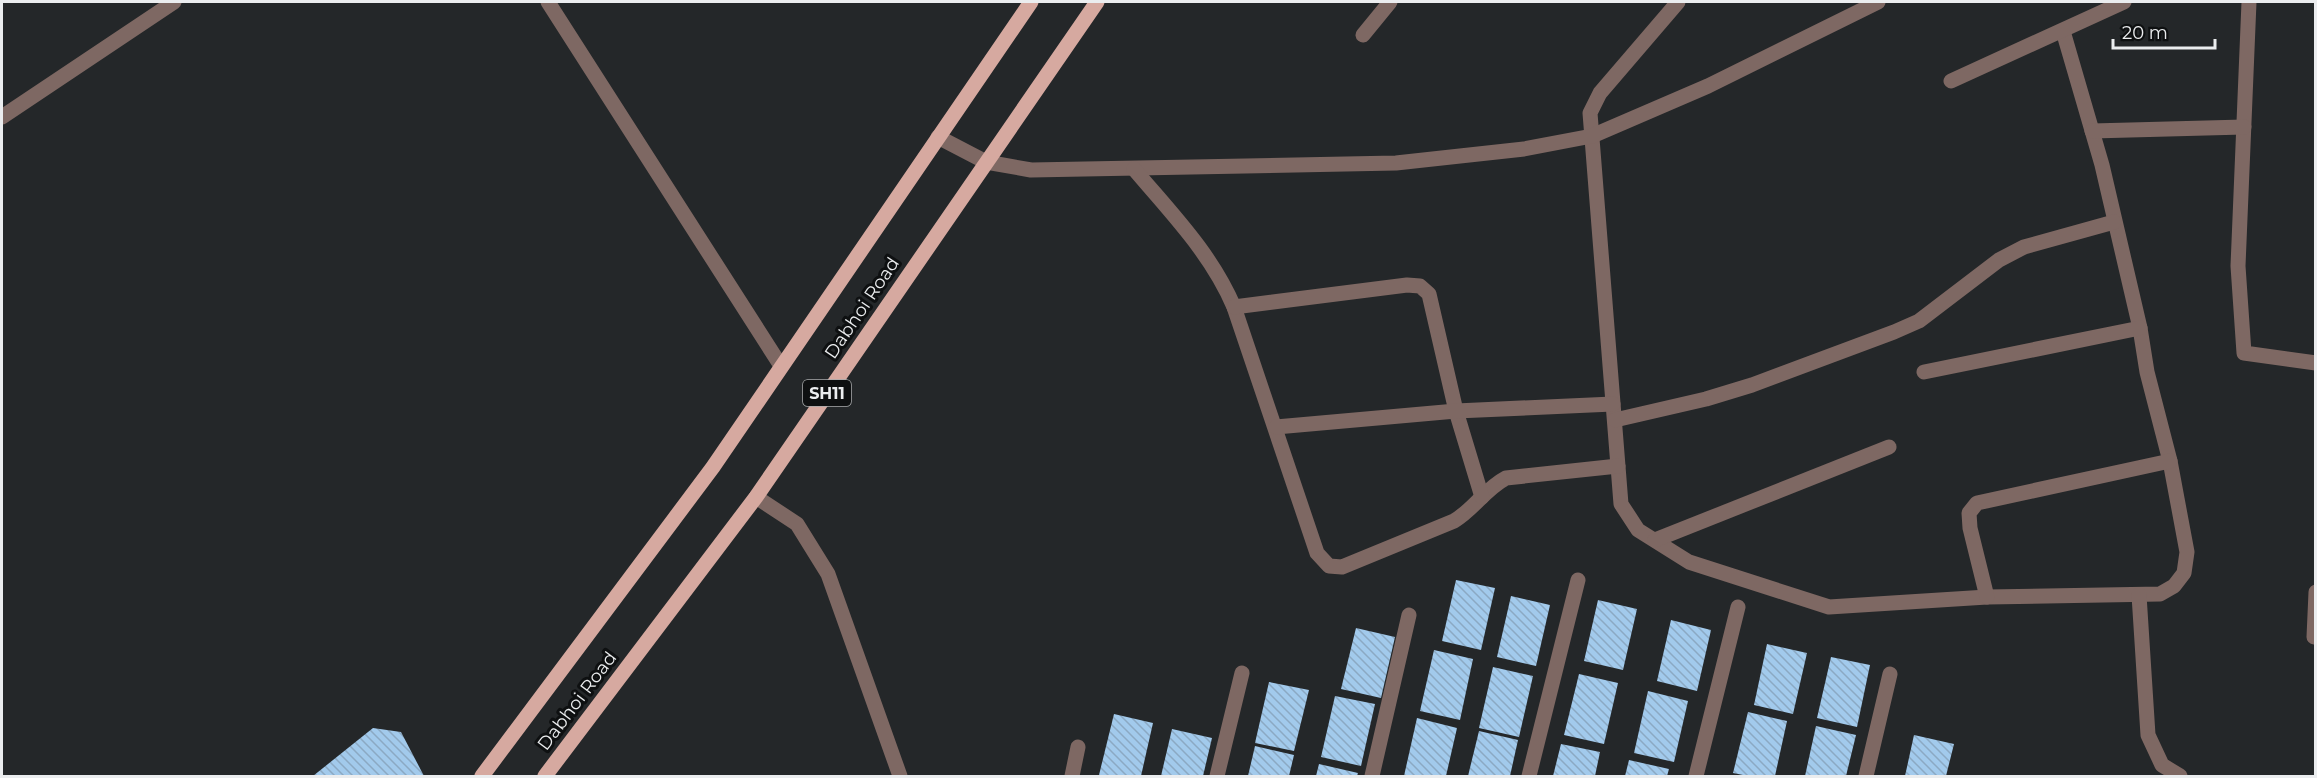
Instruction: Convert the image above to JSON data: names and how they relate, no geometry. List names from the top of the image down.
{
  "streets": {
    "main road": ["Dabhoi Road", "SH11"]
  },
  "scale_bar": "20 m"
}
